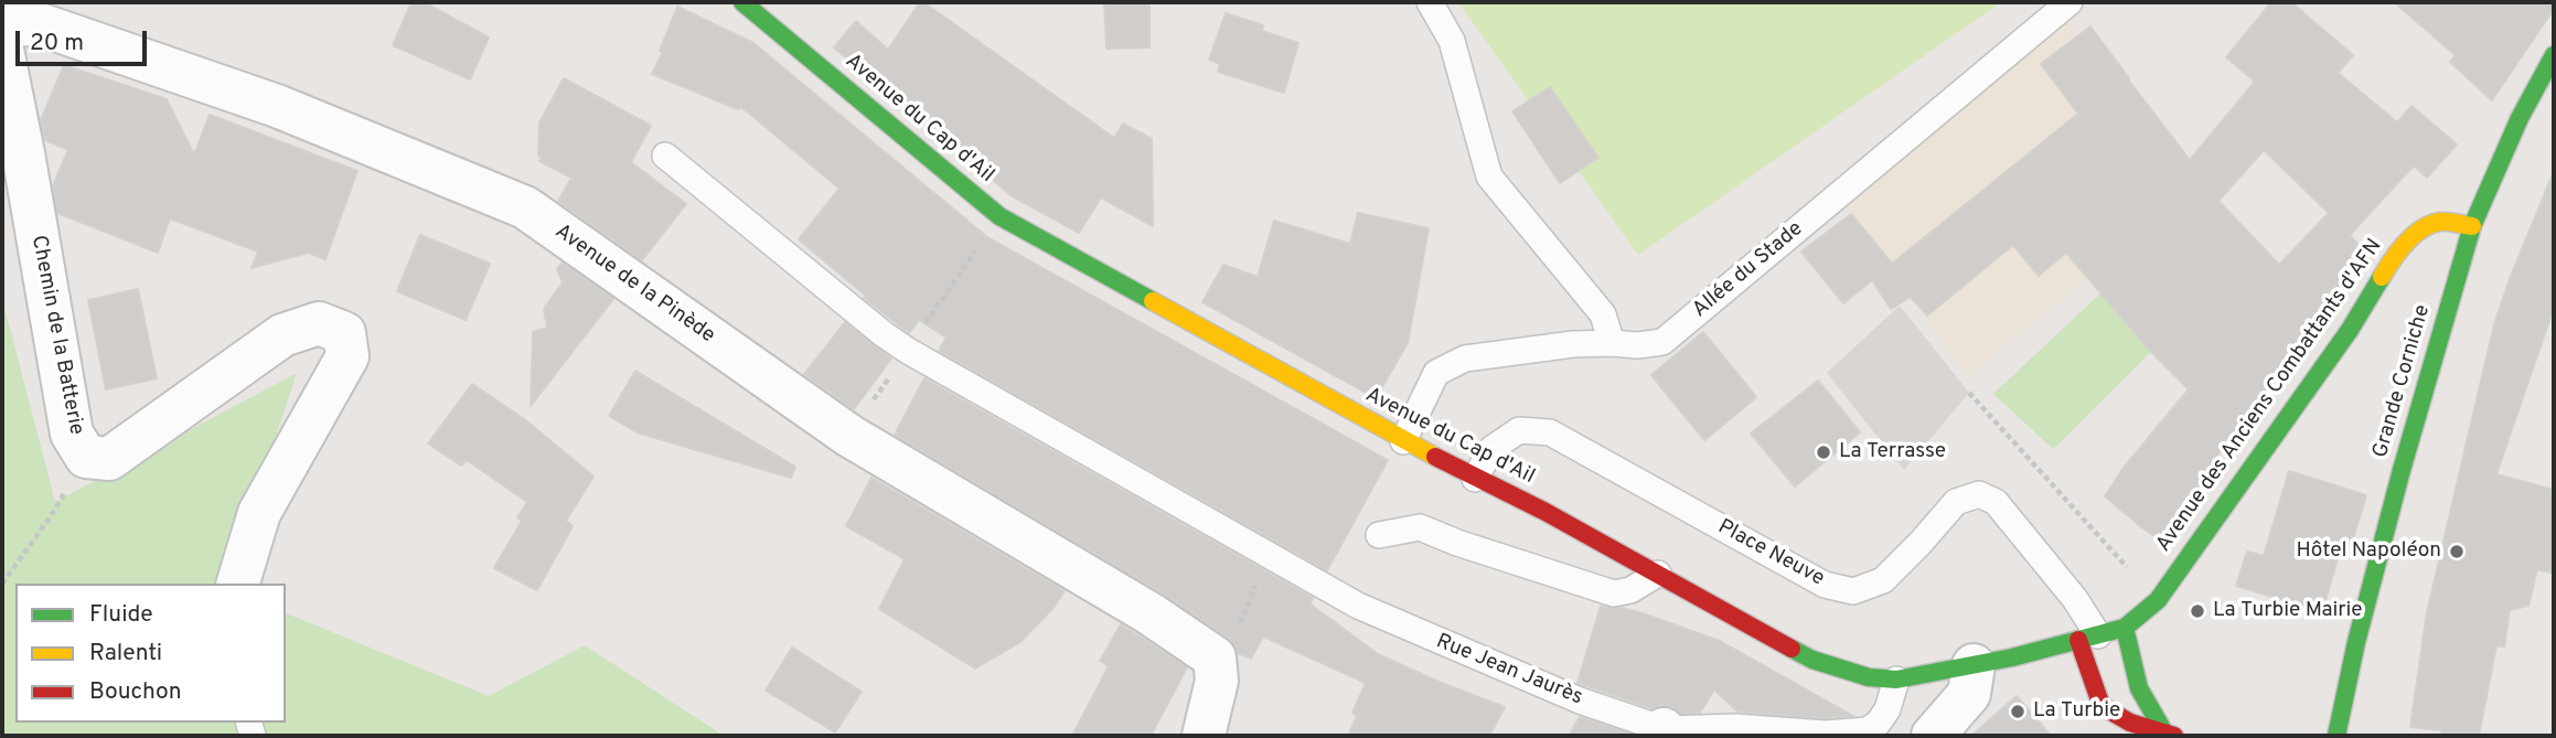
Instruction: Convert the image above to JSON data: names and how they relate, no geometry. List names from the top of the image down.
{
  "streets": {
    "street": [
      "Avenue du Cap d'Ail",
      "Avenue de la Pinède",
      "Chemin de la Batterie",
      "Grande Corniche",
      "Avenue des Anciens Combattants d'AFN"
    ],
    "lane": ["Allée du Stade", "Place Neuve", "Rue Jean Jaurès"]
  },
  "crossings": [
    ["Avenue du Cap d'Ail", "Allée du Stade"],
    ["Avenue du Cap d'Ail", "Avenue des Anciens Combattants d'AFN"],
    ["Avenue du Cap d'Ail", "Place Neuve"],
    ["Avenue du Cap d'Ail", "Rue Jean Jaurès"],
    ["Grande Corniche", "Avenue des Anciens Combattants d'AFN"]
  ],
  "places": [
    "La Terrasse",
    "Hôtel Napoléon",
    "La Turbie Mairie",
    "La Turbie"
  ],
  "legend": ["Fluide", "Ralenti", "Bouchon"],
  "scale_bar": "20 m"
}
